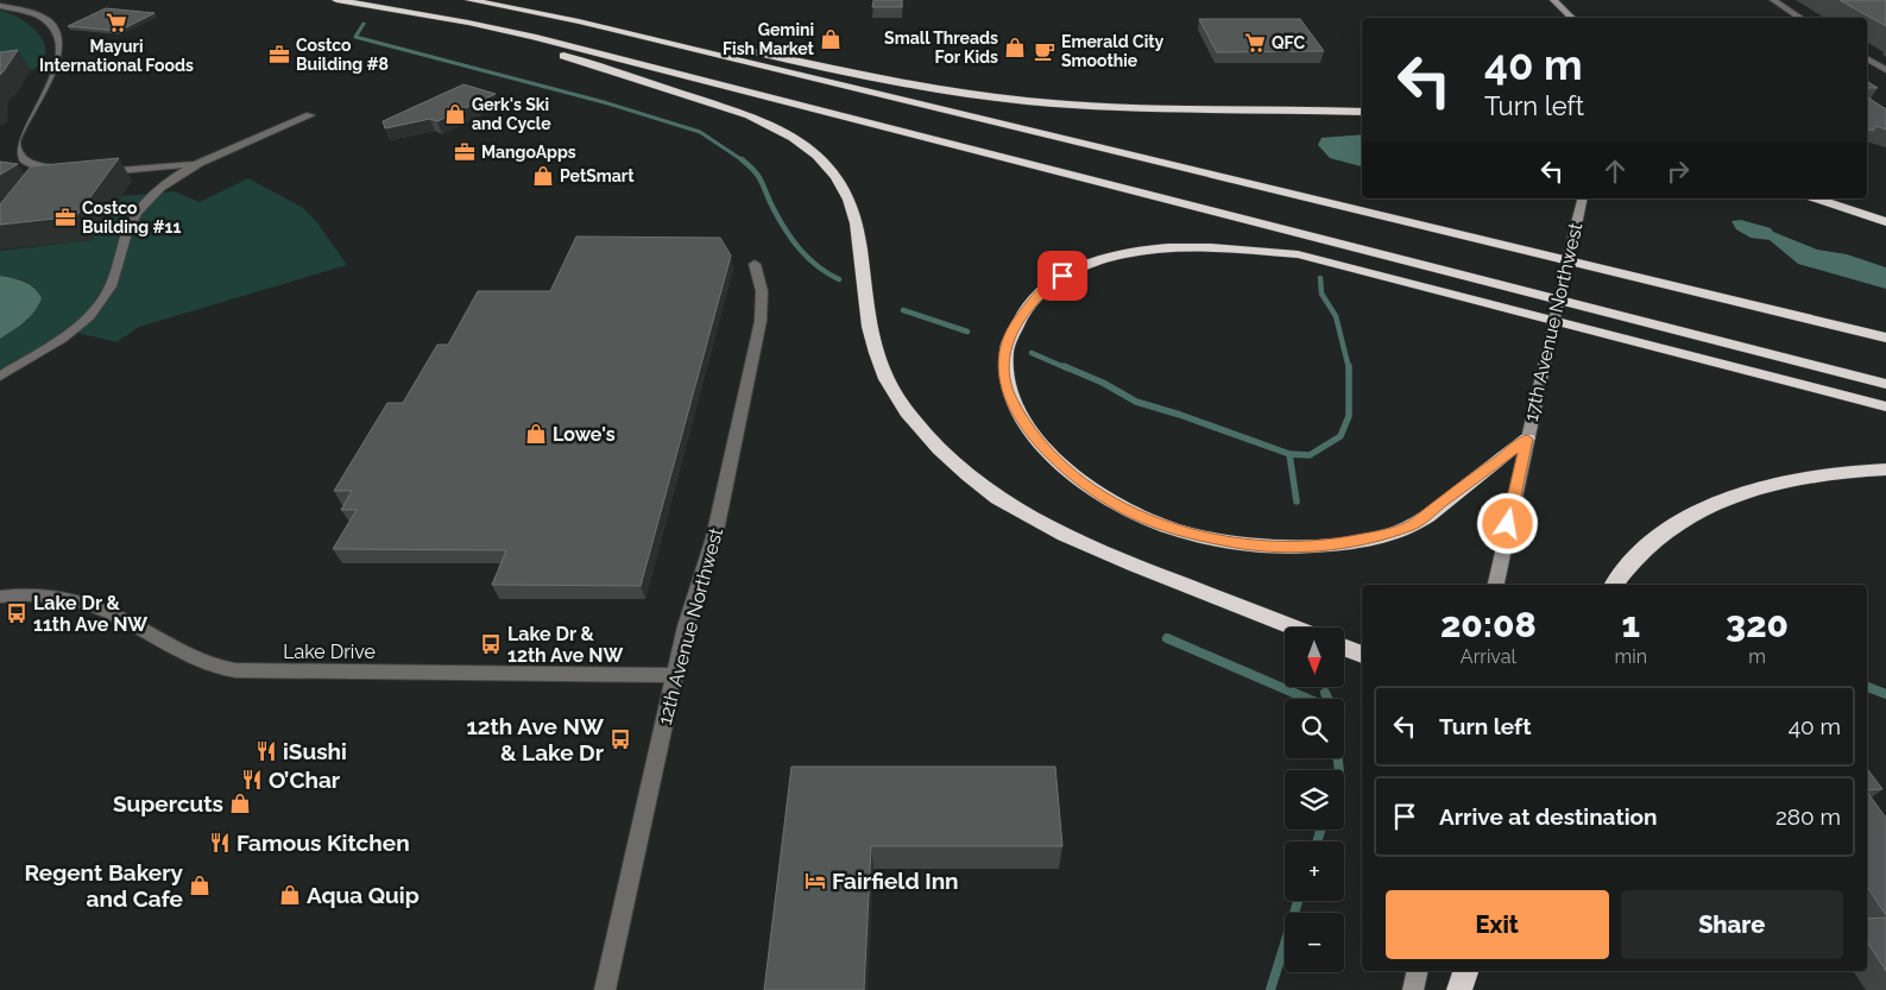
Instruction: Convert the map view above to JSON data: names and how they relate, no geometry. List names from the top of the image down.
{
  "streets": {
    "main road": ["17th Avenue Northwest"],
    "street": ["12th Avenue Northwest", "Lake Drive"]
  },
  "crossings": [
    ["12th Avenue Northwest", "Lake Drive"]
  ],
  "places": {
    "supermarket": ["Mayuri International Foods", "QFC"],
    "shop": [
      "Gemini Fish Market",
      "Small Threads For Kids",
      "Gerk's Ski and Cycle",
      "PetSmart",
      "Lowe's",
      "Supercuts",
      "Regent Bakery and Cafe",
      "Aqua Quip"
    ],
    "cafe": ["Emerald City Smoothie"],
    "office": ["Costco Building #8", "MangoApps", "Costco Building #11"],
    "bus stop": ["Lake Dr & 11th Ave NW", "Lake Dr & 12th Ave NW", "12th Ave NW & Lake Dr"],
    "restaurant": ["iSushi", "O’Char", "Famous Kitchen"],
    "hotel": ["Fairfield Inn"]
  },
  "north": "bottom",
  "page": {
    "turn": ["40 m", "Turn left"],
    "eta": [
      "20:08",
      "Arrival",
      "1",
      "min",
      "320",
      "m"
    ],
    "map_buttons": ["+", "−"],
    "list": [
      {
        "name": "Turn left",
        "value": "40 m"
      },
      {
        "name": "Arrive at destination",
        "value": "280 m"
      }
    ],
    "buttons": ["Exit", "Share"]
  }
}
